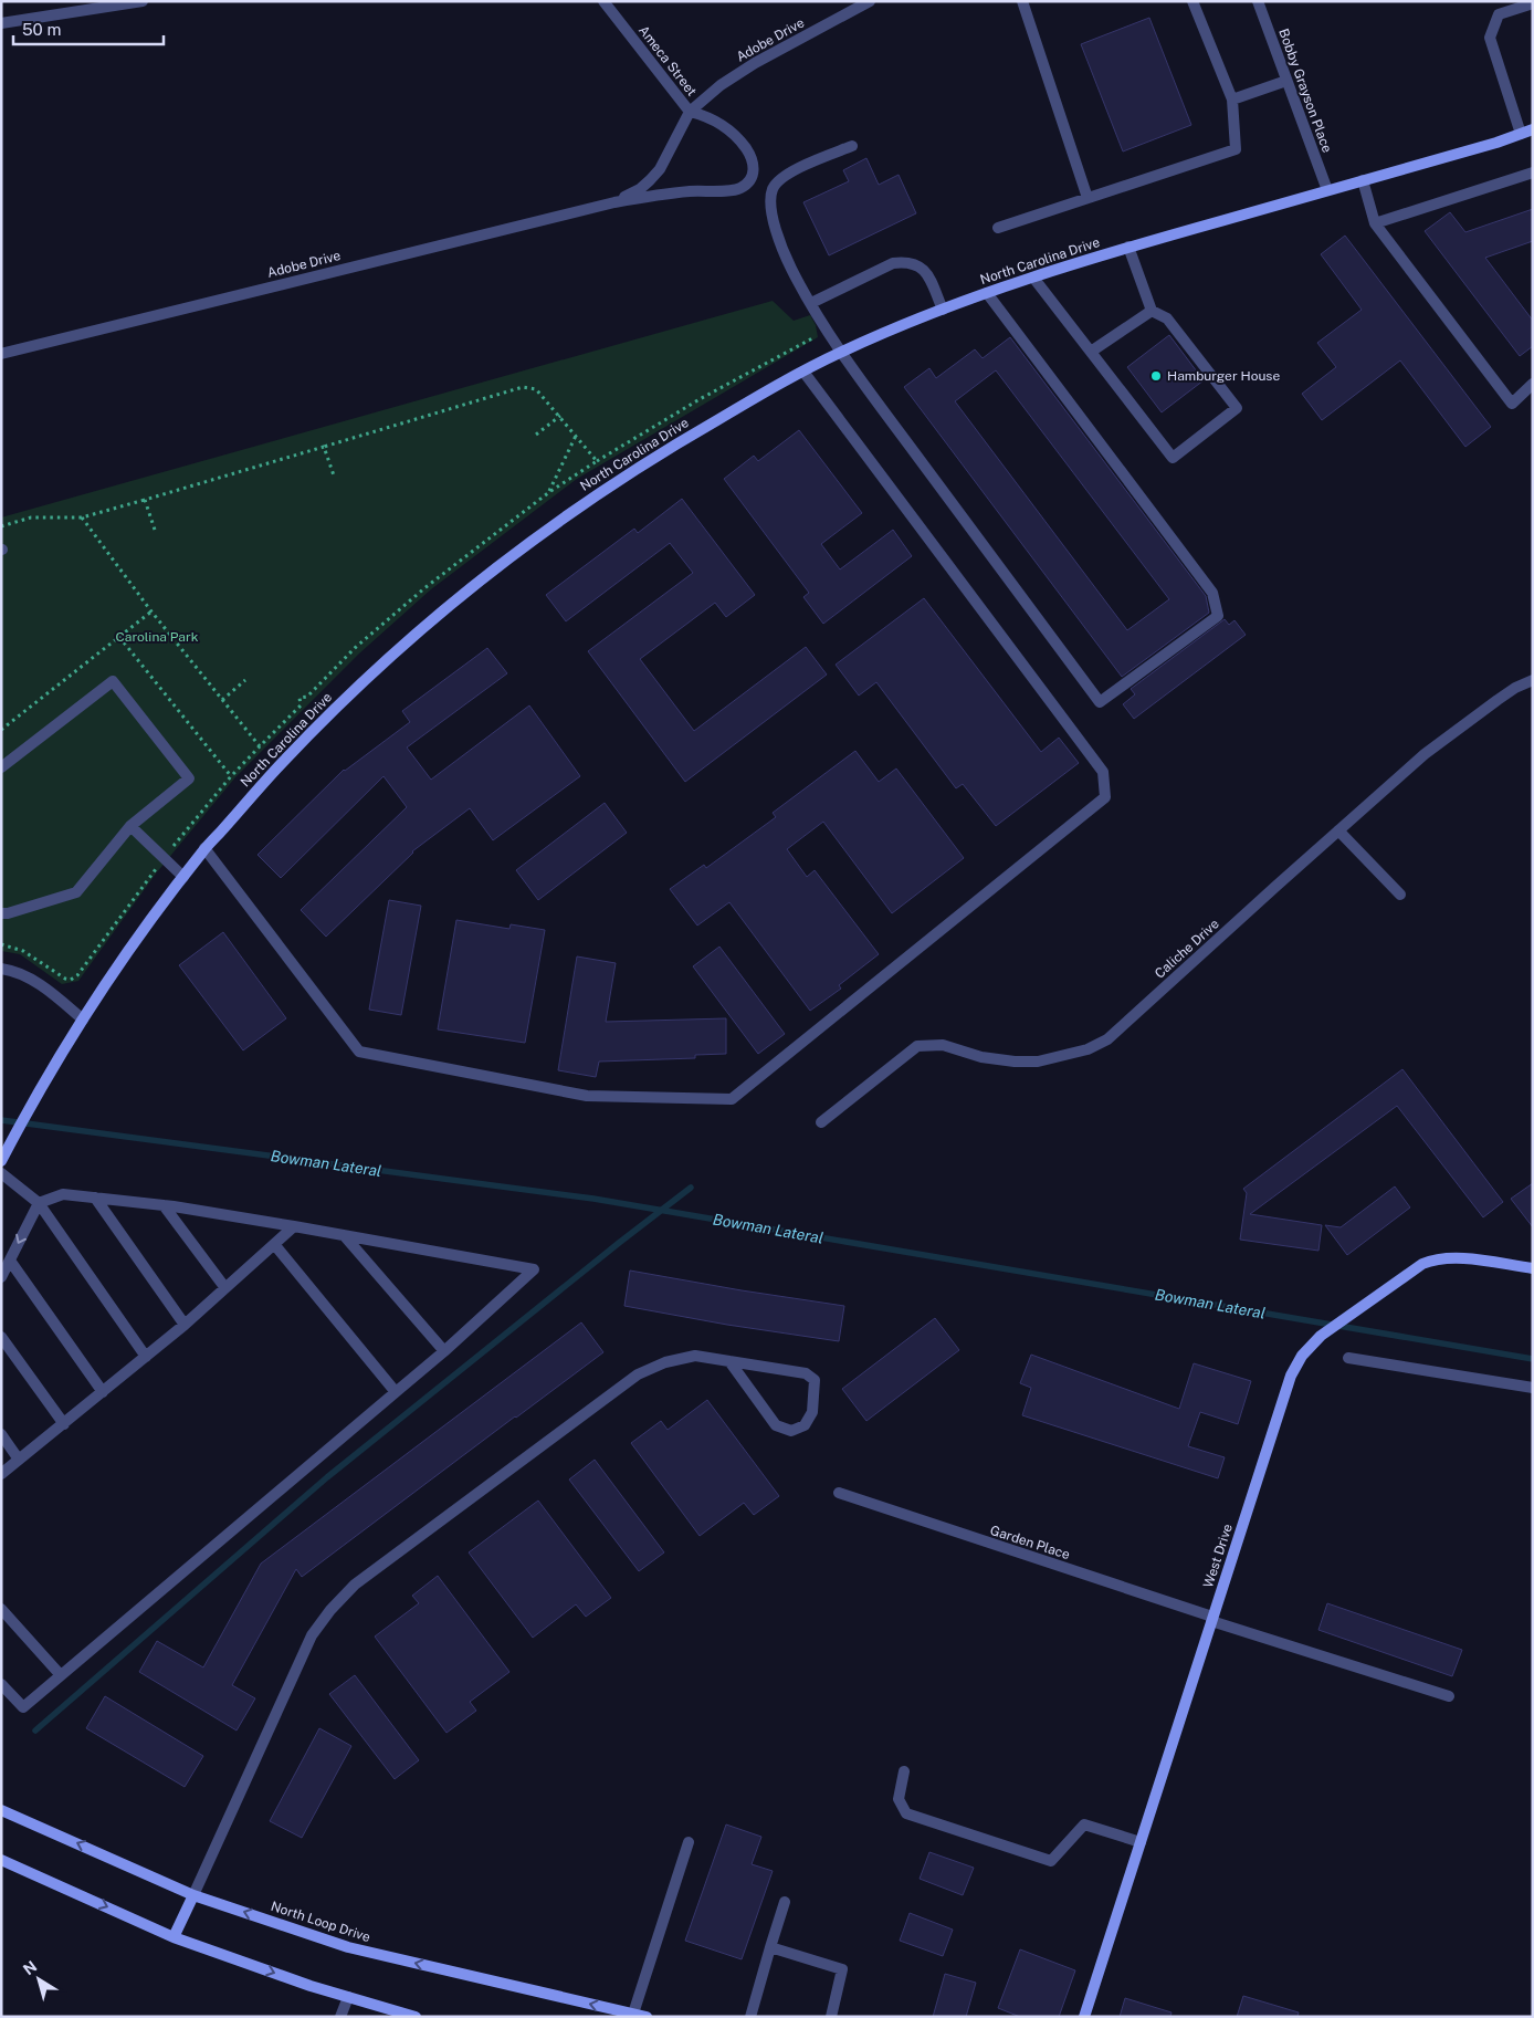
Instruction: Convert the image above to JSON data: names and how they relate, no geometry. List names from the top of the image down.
{
  "streets": {
    "main road": ["North Carolina Drive", "West Drive", "North Loop Drive"],
    "street": [
      "Adobe Drive",
      "Ameca Street",
      "Bobby Grayson Place",
      "Caliche Drive",
      "Garden Place"
    ]
  },
  "crossings": [
    ["Adobe Drive", "Ameca Street"],
    ["Bobby Grayson Place", "North Carolina Drive"],
    ["Garden Place", "West Drive"]
  ],
  "water": ["Bowman Lateral"],
  "parks": ["Carolina Park"],
  "places": ["Hamburger House"],
  "scale_bar": "50 m",
  "north": "top left"
}
